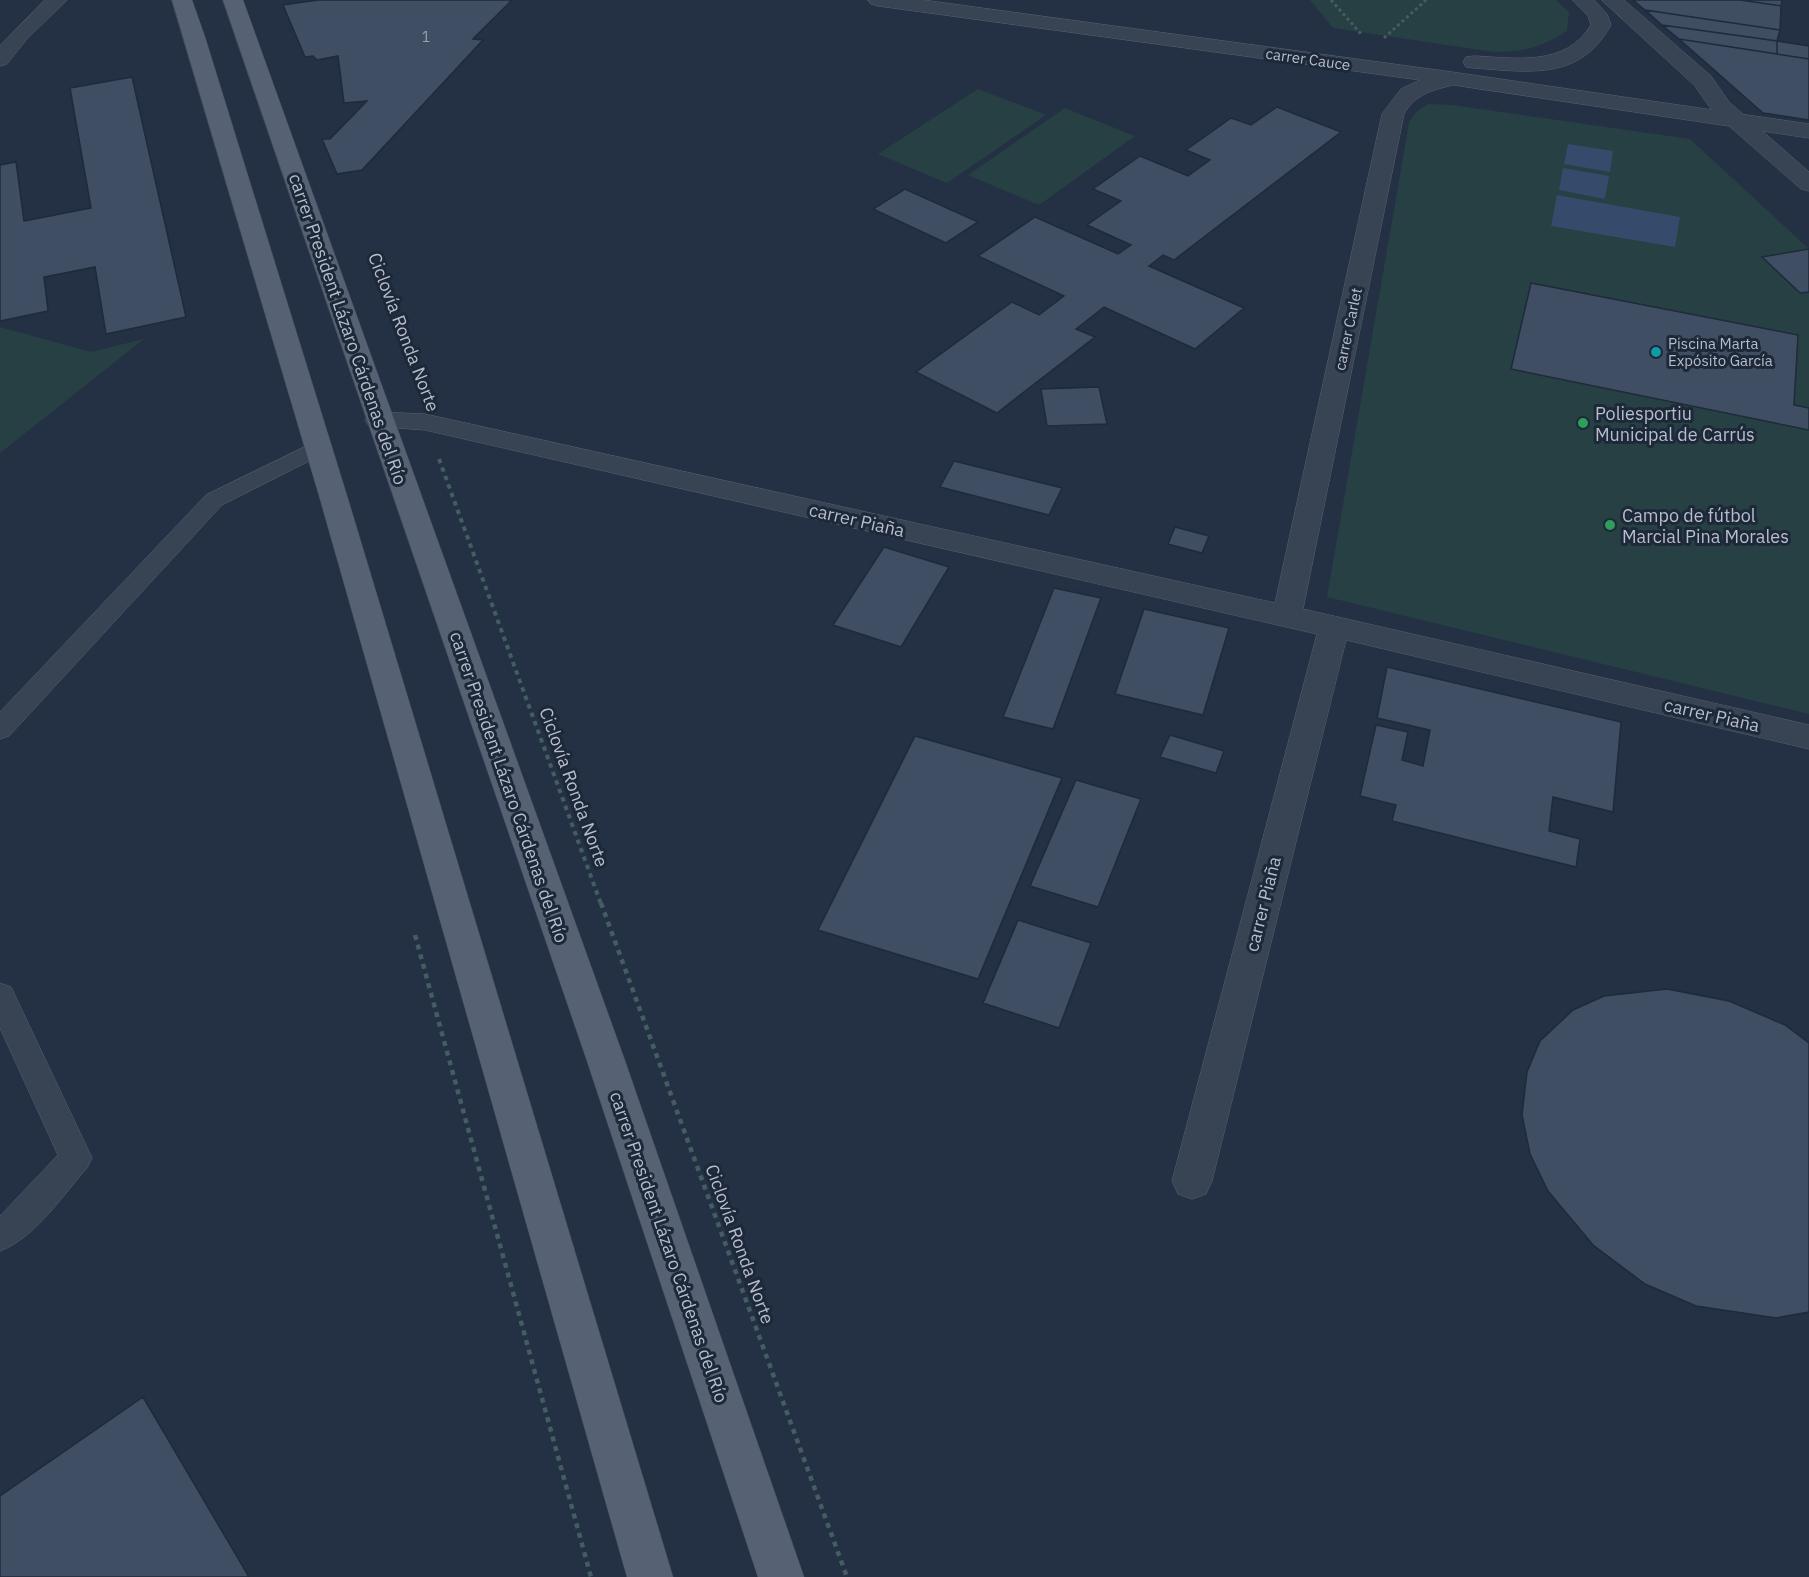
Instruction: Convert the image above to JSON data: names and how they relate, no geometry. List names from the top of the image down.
{
  "streets": {
    "main road": ["carrer President Lázaro Cárdenas del Río"],
    "street": ["carrer Cauce", "carrer Carlet", "carrer Piaña"],
    "path": ["Ciclovía Ronda Norte"]
  },
  "crossings": [
    ["carrer Cauce", "carrer Carlet"],
    ["carrer President Lázaro Cárdenas del Río", "carrer Piaña"],
    ["carrer Carlet", "carrer Piaña"],
    ["Ciclovía Ronda Norte", "carrer Piaña"]
  ],
  "places": ["Piscina Marta Expósito García", "Poliesportiu Municipal de Carrús", "Campo de fútbol Marcial Pina Morales"],
  "house_numbers": ["1"]
}
